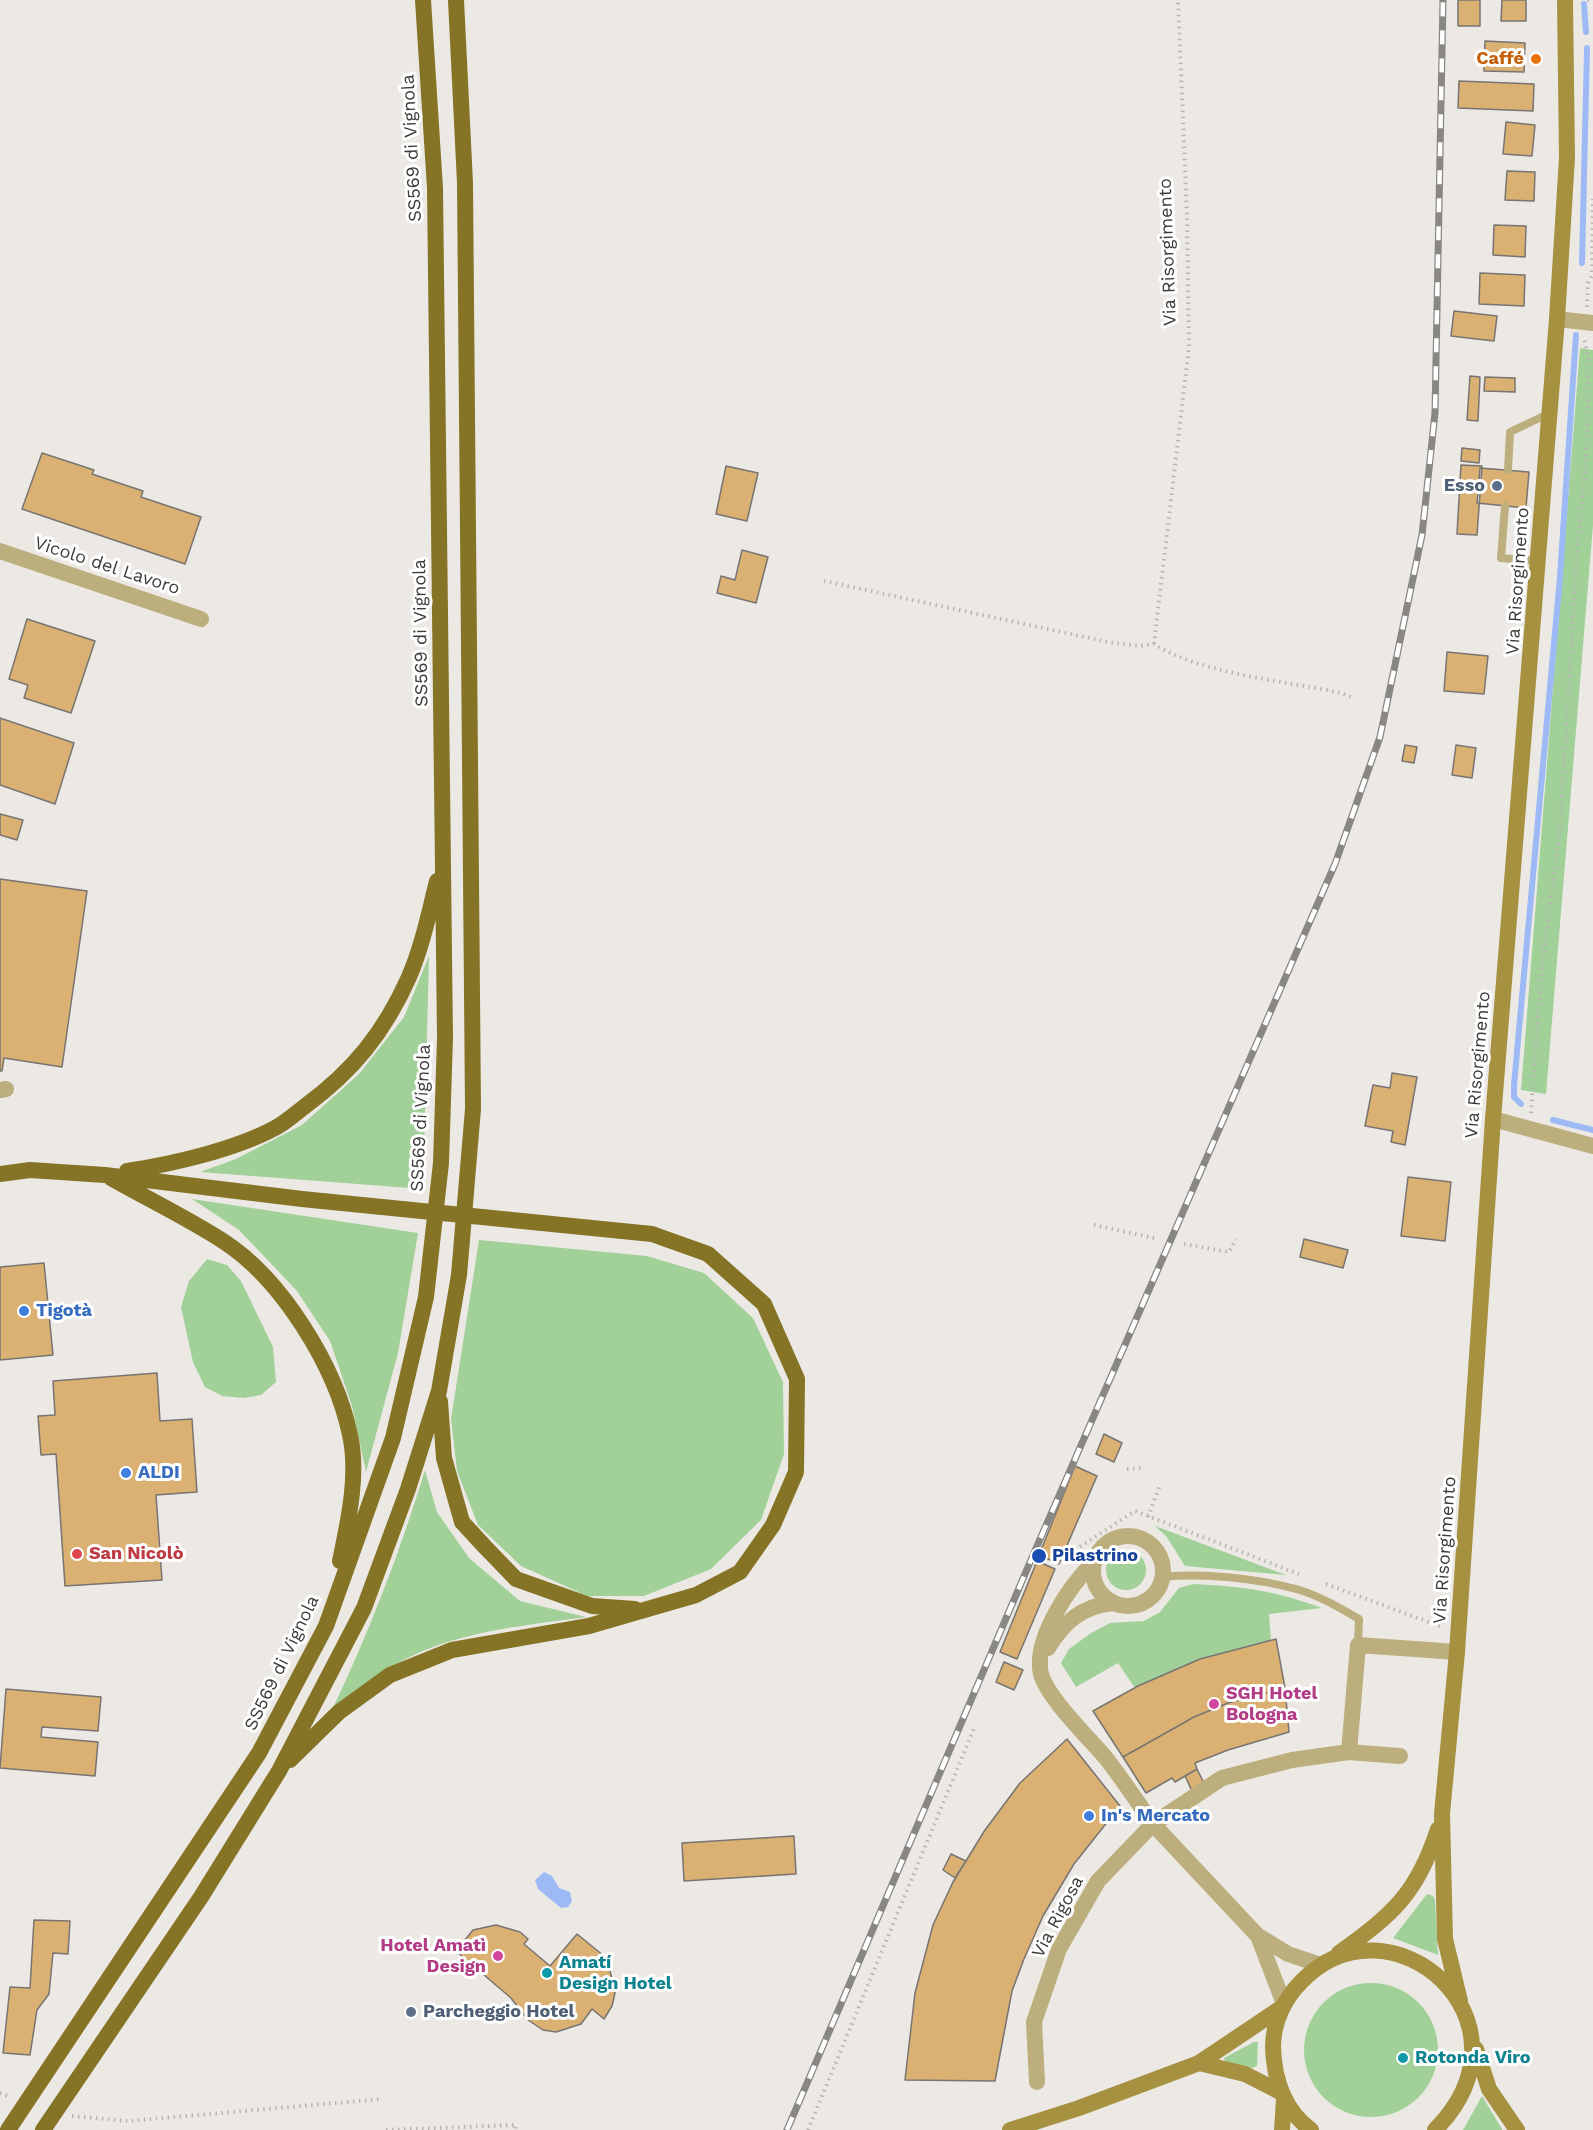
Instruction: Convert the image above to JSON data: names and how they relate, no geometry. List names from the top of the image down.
{
  "streets": {
    "highway": ["SS569 di Vignola"],
    "main road": ["Via Risorgimento"],
    "street": ["Vicolo del Lavoro", "Via Rigosa"]
  },
  "places": [
    "Caffé",
    "Esso",
    "Tigotà",
    "ALDI",
    "San Nicolò",
    "Pilastrino",
    "SGH Hotel Bologna",
    "In's Mercato",
    "Hotel Amatì Design",
    "Amatí Design Hotel",
    "Parcheggio Hotel",
    "Rotonda Viro"
  ]
}
